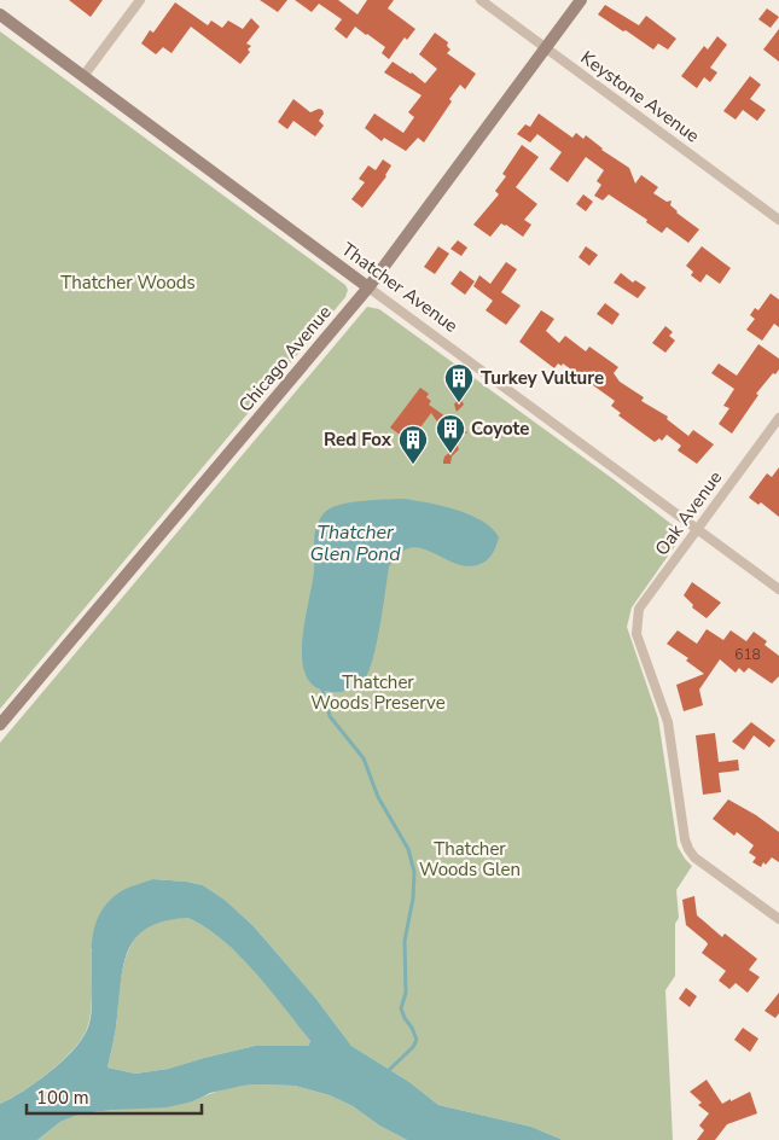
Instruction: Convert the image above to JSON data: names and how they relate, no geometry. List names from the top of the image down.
{
  "streets": {
    "main road": ["Thatcher Avenue", "Chicago Avenue"],
    "street": ["Keystone Avenue", "Oak Avenue"]
  },
  "crossings": [
    ["Keystone Avenue", "Chicago Avenue"],
    ["Thatcher Avenue", "Chicago Avenue"],
    ["Thatcher Avenue", "Oak Avenue"]
  ],
  "water": ["Thatcher Glen Pond"],
  "parks": ["Thatcher Woods", "Thatcher Woods Preserve", "Thatcher Woods Glen"],
  "places": {
    "building": ["Turkey Vulture", "Coyote", "Red Fox"]
  },
  "house_numbers": ["618"],
  "scale_bar": "100 m"
}
